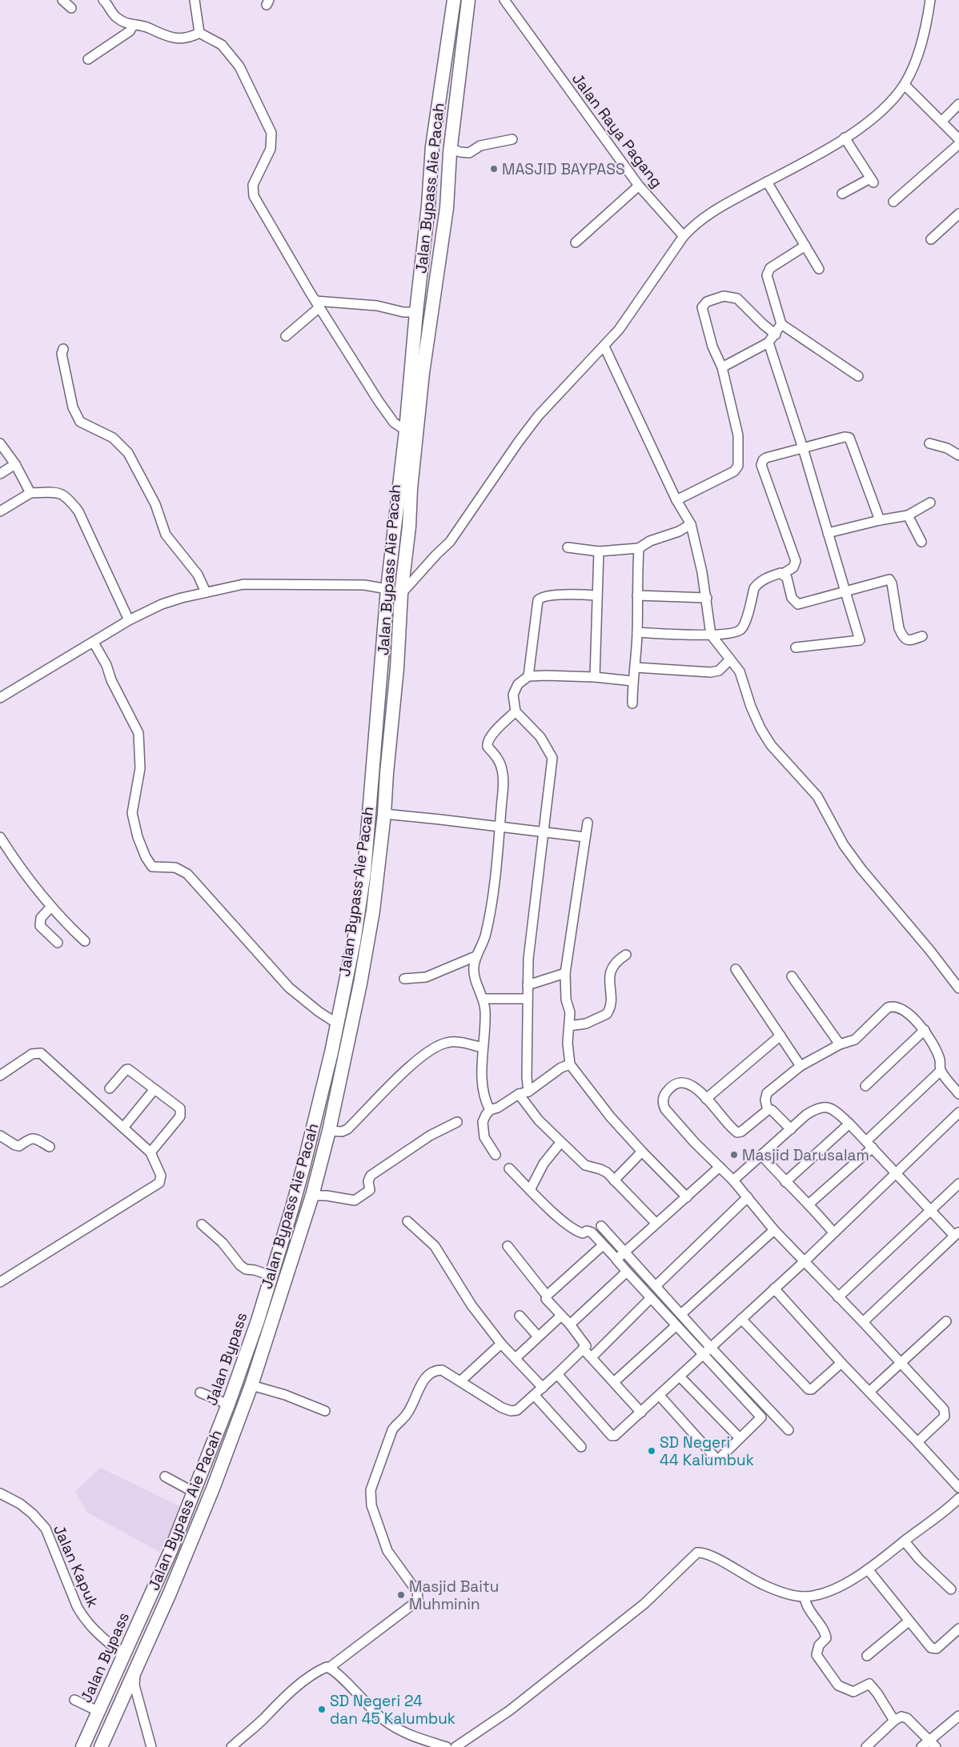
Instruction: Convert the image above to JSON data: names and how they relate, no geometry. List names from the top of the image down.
{
  "streets": {
    "highway": ["Jalan Bypass Aie Pacah", "Jalan Bypass"],
    "street": ["Jalan Raya Pagang", "Jalan Kapuk"]
  },
  "crossings": [
    ["Jalan Bypass", "Jalan Kapuk"]
  ],
  "places": [
    "MASJID BAYPASS",
    "Masjid Darusalam",
    "SD Negeri 44 Kalumbuk",
    "Masjid Baitu Muhminin",
    "SD Negeri 24 dan 45 Kalumbuk"
  ]
}
